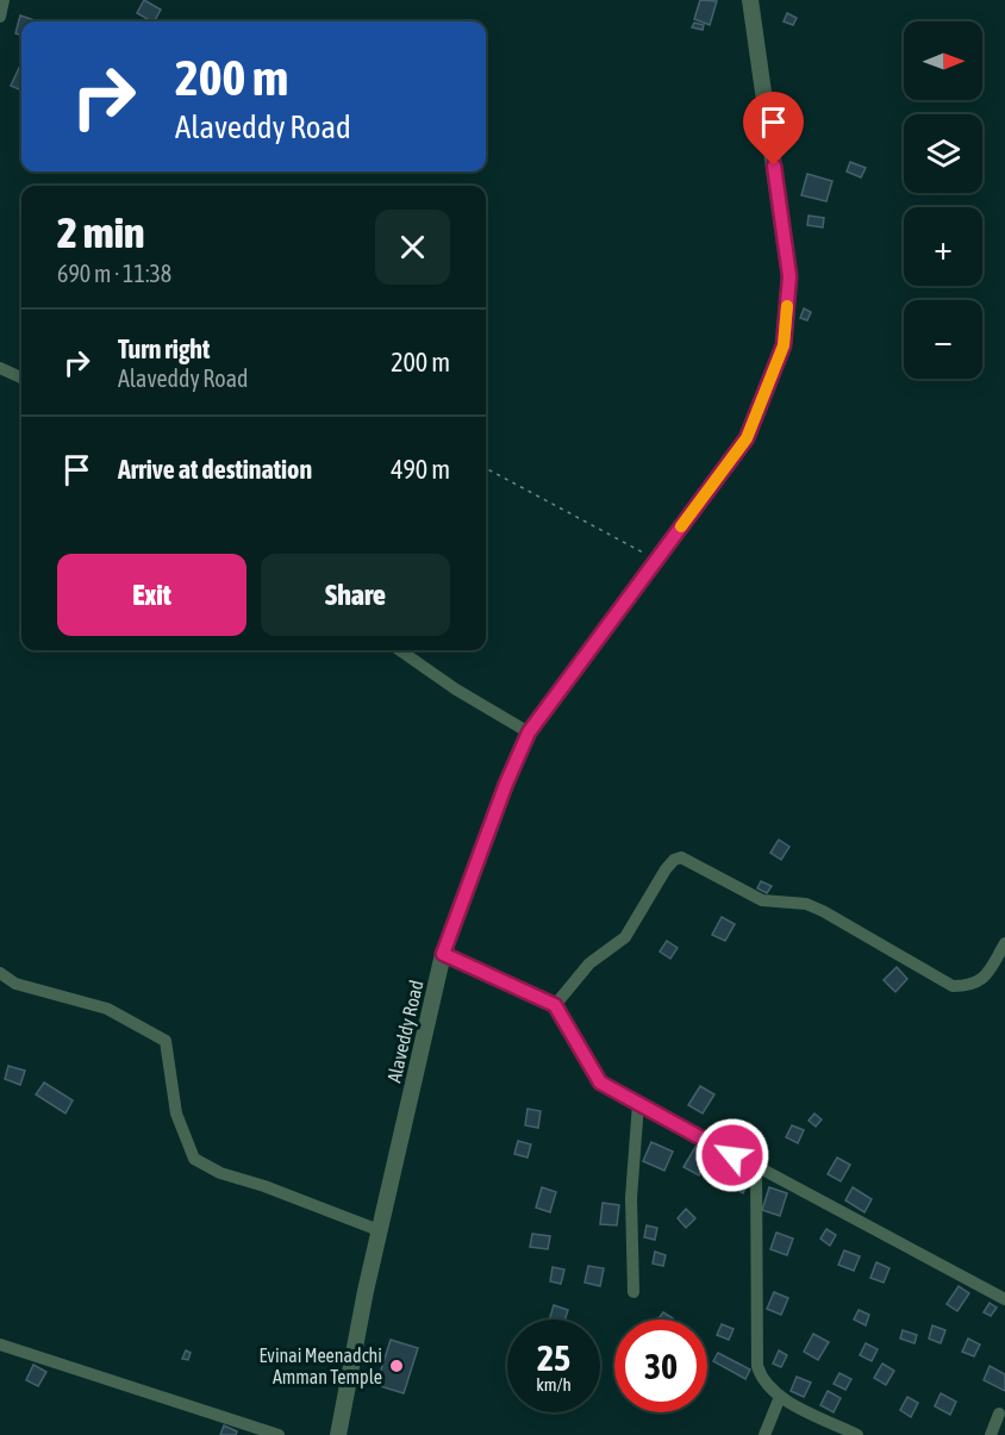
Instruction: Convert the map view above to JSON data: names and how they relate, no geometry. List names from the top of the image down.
{
  "streets": {
    "street": ["Alaveddy Road"]
  },
  "places": ["Evinai Meenadchi Amman Temple"],
  "north": "right",
  "page": {
    "map_buttons": ["+", "−"],
    "turn": ["200 m", "Alaveddy Road"],
    "heading": ["2 min", "690 m · 11:38"],
    "list": [
      {
        "name": "Turn right",
        "note": "Alaveddy Road",
        "value": "200 m"
      },
      {
        "name": "Arrive at destination",
        "value": "490 m"
      }
    ],
    "buttons": ["Exit", "Share"],
    "speed": "25 km/h",
    "limit": "30"
  }
}
